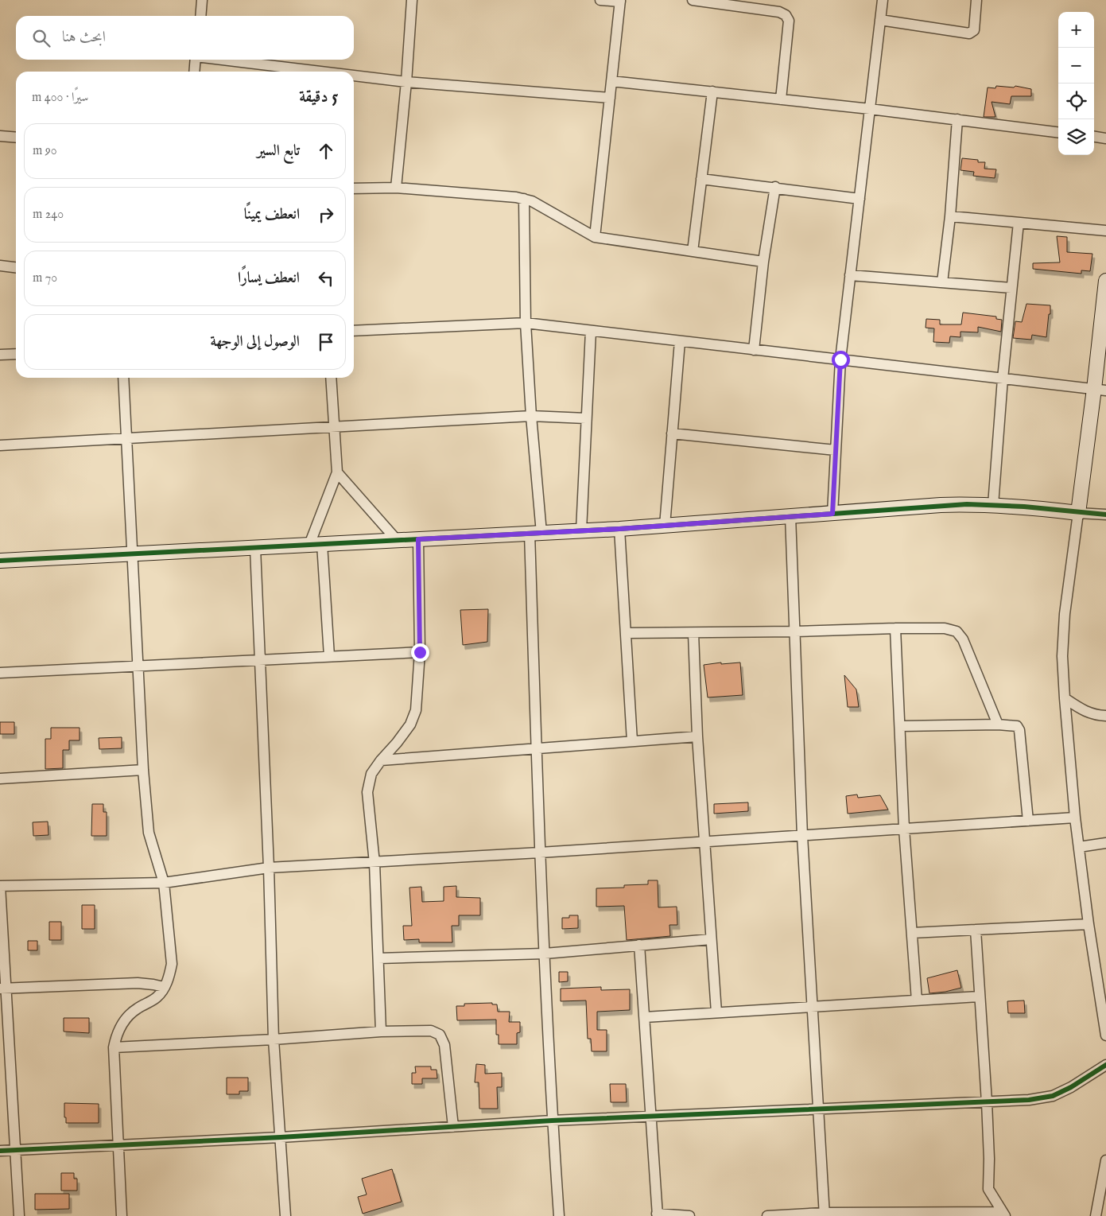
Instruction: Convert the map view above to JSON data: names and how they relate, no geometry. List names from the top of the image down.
{
  "page": {
    "map_buttons": ["+", "−"],
    "search": "ابحث هنا",
    "heading": ["5 دقيقة", "سيرًا · 400 m"],
    "list": [
      ["تابع السير", "90 m"],
      ["انعطف يمينًا", "240 m"],
      ["انعطف يسارًا", "70 m"],
      "الوصول إلى الوجهة"
    ]
  }
}
